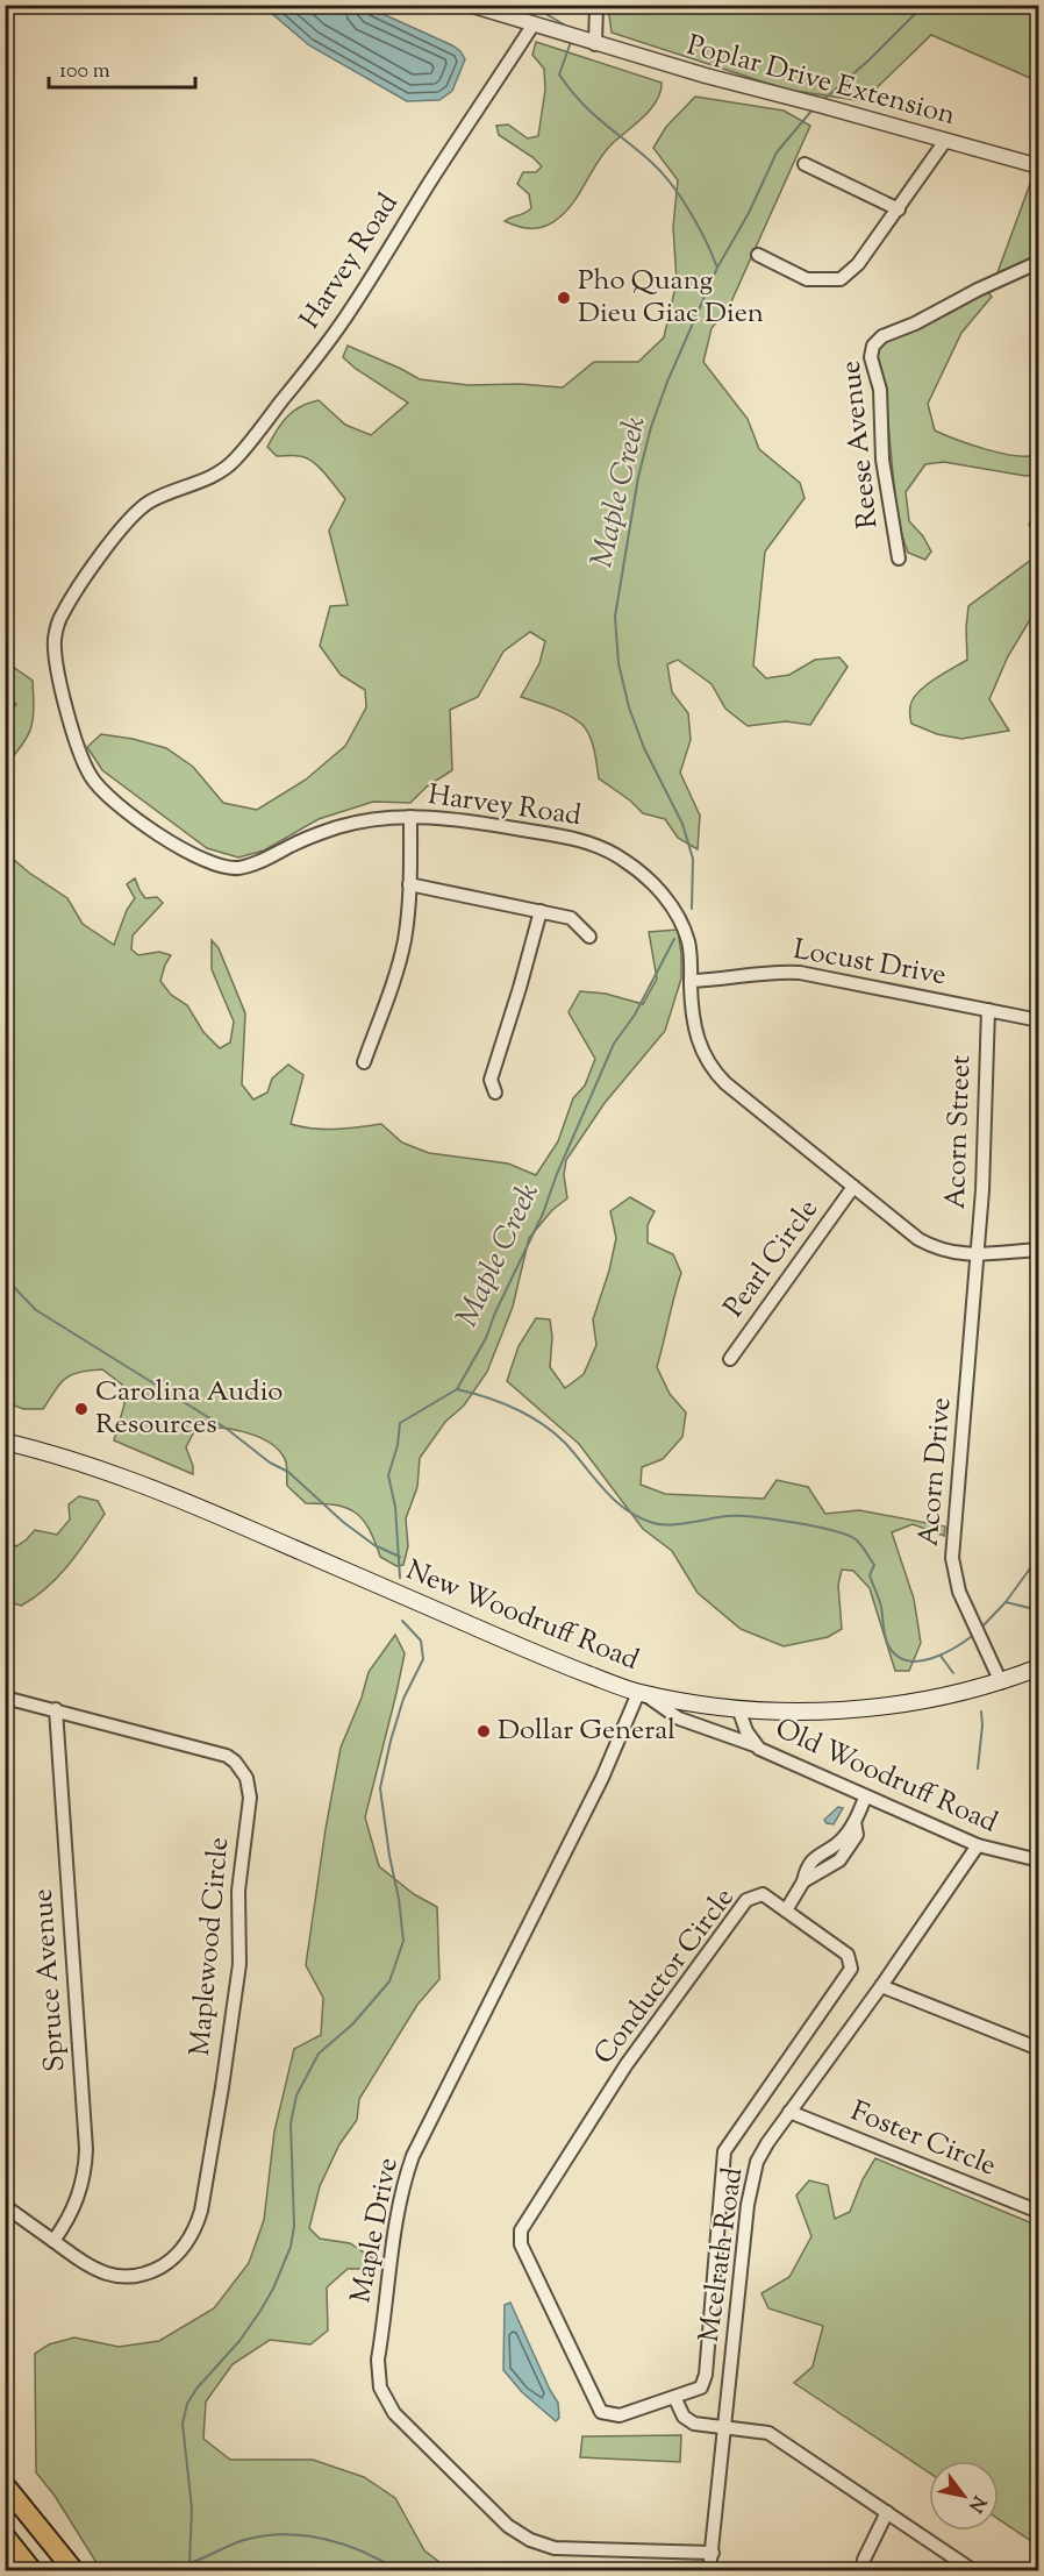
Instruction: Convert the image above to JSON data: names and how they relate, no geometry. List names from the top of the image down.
{
  "streets": {
    "main road": ["New Woodruff Road"],
    "street": [
      "Poplar Drive Extension",
      "Harvey Road",
      "Reese Avenue",
      "Locust Drive",
      "Acorn Street",
      "Pearl Circle",
      "Acorn Drive",
      "Old Woodruff Road",
      "Maplewood Circle",
      "Conductor Circle",
      "Spruce Avenue",
      "Foster Circle",
      "Maple Drive",
      "Mcelrath Road"
    ]
  },
  "crossings": [
    ["Poplar Drive Extension", "Harvey Road"],
    ["Harvey Road", "Locust Drive"],
    ["Harvey Road", "Acorn Street"],
    ["Harvey Road", "Pearl Circle"],
    ["Harvey Road", "Acorn Drive"],
    ["Locust Drive", "Acorn Street"],
    ["Acorn Street", "Acorn Drive"],
    ["Acorn Drive", "New Woodruff Road"],
    ["New Woodruff Road", "Old Woodruff Road"],
    ["New Woodruff Road", "Maple Drive"],
    ["Old Woodruff Road", "Mcelrath Road"],
    ["Maplewood Circle", "Spruce Avenue"],
    ["Foster Circle", "Mcelrath Road"],
    ["Maple Drive", "Mcelrath Road"]
  ],
  "water": ["Maple Creek"],
  "places": ["Pho Quang Dieu Giac Dien", "Carolina Audio Resources", "Dollar General"],
  "scale_bar": "100 m",
  "north": "bottom right"
}
